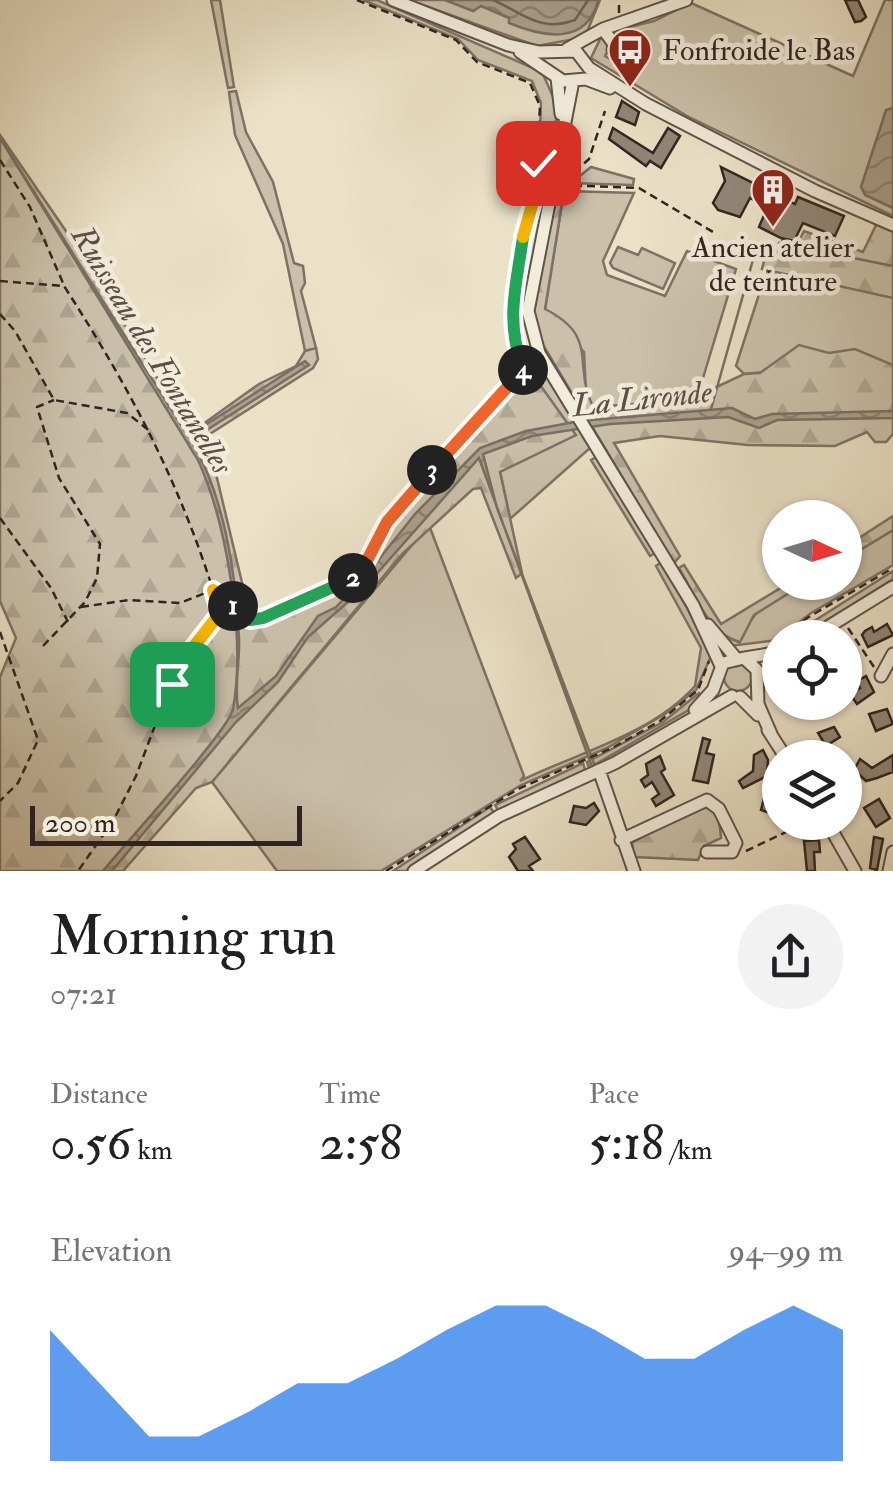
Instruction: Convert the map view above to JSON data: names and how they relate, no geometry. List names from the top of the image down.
{
  "water": ["Ruisseau des Fontanelles", "La Lironde"],
  "places": {
    "bus stop": ["Fonfroide le Bas"],
    "building": ["Ancien atelier de teinture"]
  },
  "scale_bar": "200 m",
  "north": "right",
  "page": {
    "pins": [
      "4",
      "3",
      "2",
      "1"
    ],
    "scale": "200 m",
    "heading": ["Morning run", "07:21"],
    "stats": [
      ["Distance", "0.56 km"],
      ["Time", "2:58"],
      ["Pace", "5:18 /km"]
    ],
    "chart": ["Elevation", "94–99 m"]
  }
}
